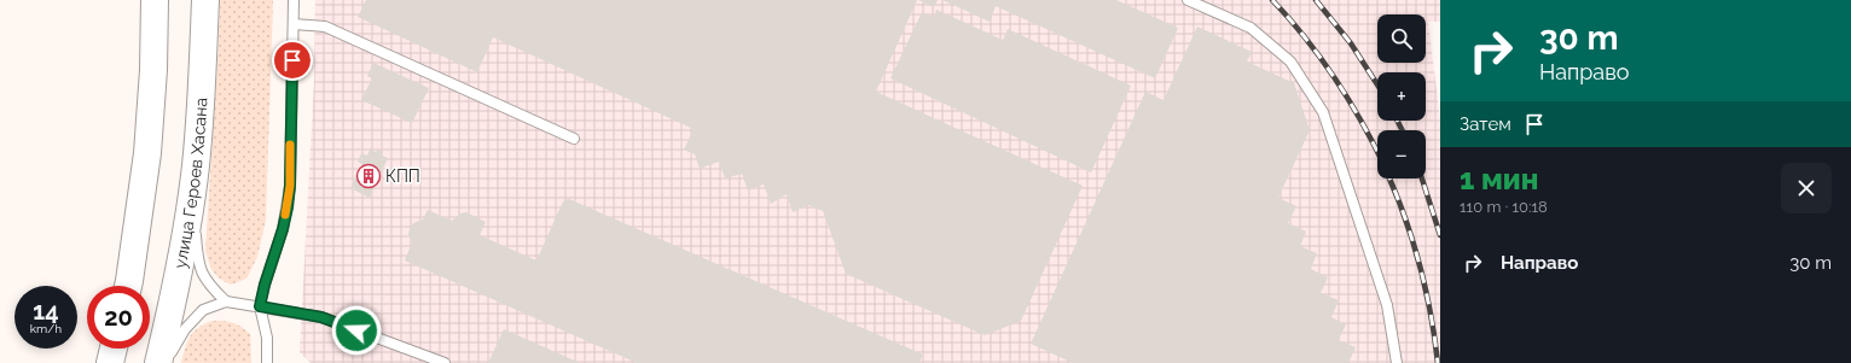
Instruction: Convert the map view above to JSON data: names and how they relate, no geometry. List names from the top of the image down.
{
  "streets": {
    "main road": ["улица Героев Хасана"]
  },
  "places": {
    "building": ["КПП"]
  },
  "page": {
    "turn": ["30 m", "Направо"],
    "map_buttons": ["+", "−"],
    "then": "Затем",
    "heading": ["1 мин", "110 m · 10:18"],
    "list": [
      {
        "name": "Направо",
        "value": "30 m"
      }
    ],
    "speed": "14 km/h",
    "limit": "20"
  }
}
